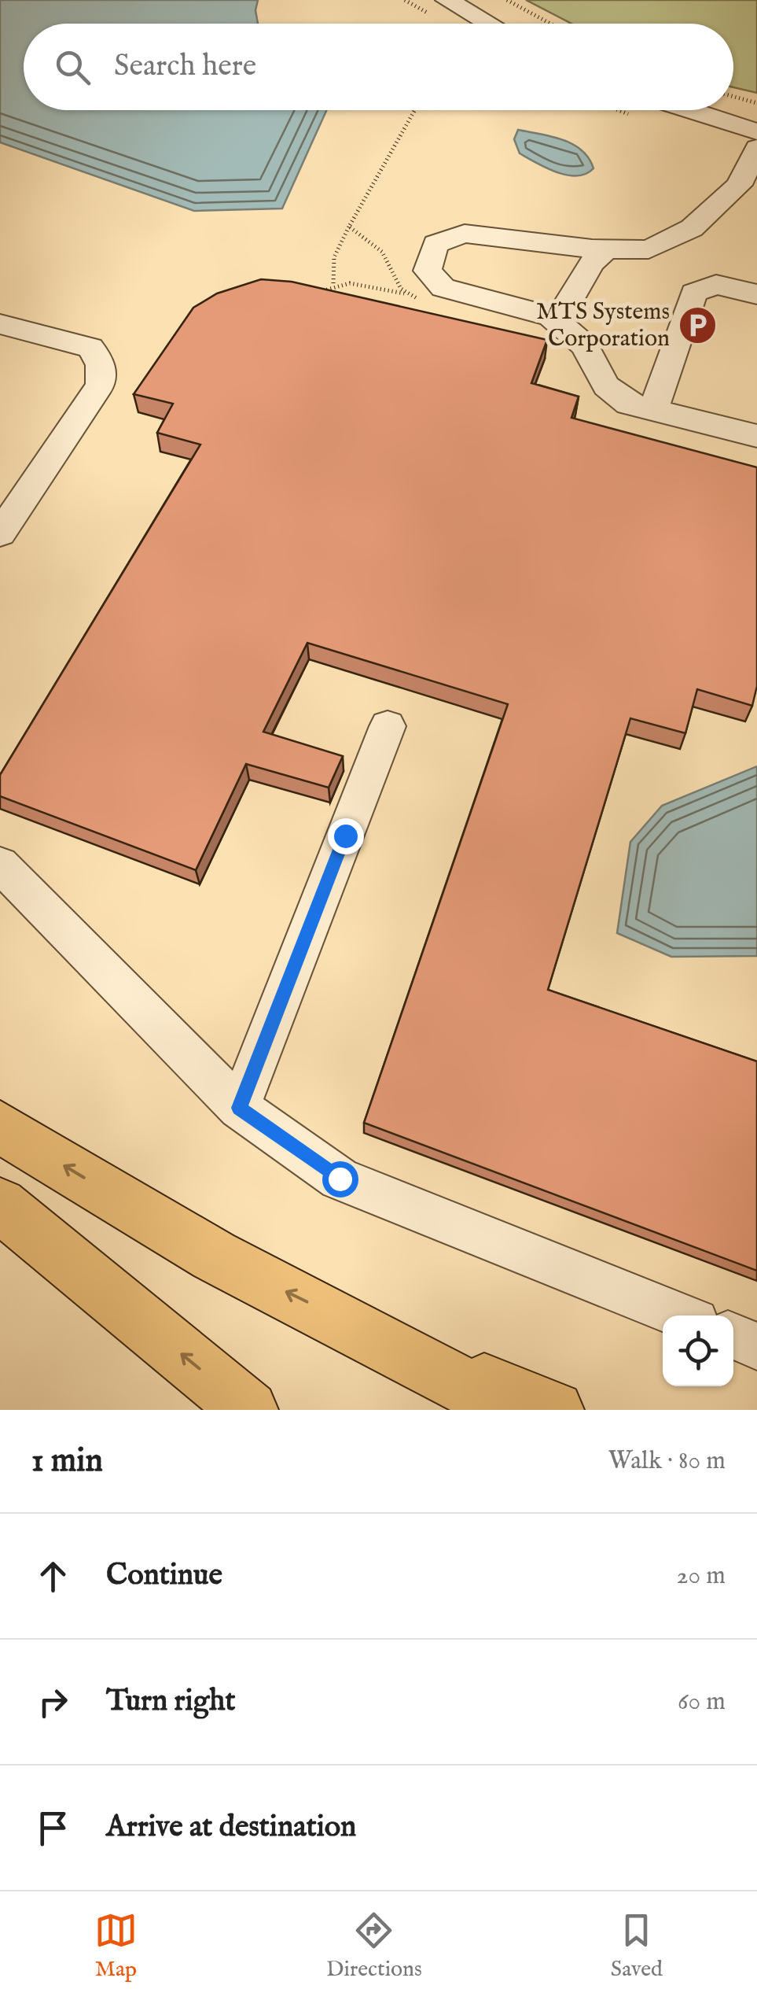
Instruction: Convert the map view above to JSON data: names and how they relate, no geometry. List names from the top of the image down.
{
  "places": {
    "parking": ["MTS Systems Corporation"]
  },
  "page": {
    "search": "Search here",
    "heading": ["1 min", "Walk · 80 m"],
    "list": [
      ["Continue", "20 m"],
      ["Turn right", "60 m"],
      "Arrive at destination"
    ],
    "nav": ["Map", "Directions", "Saved"]
  }
}
